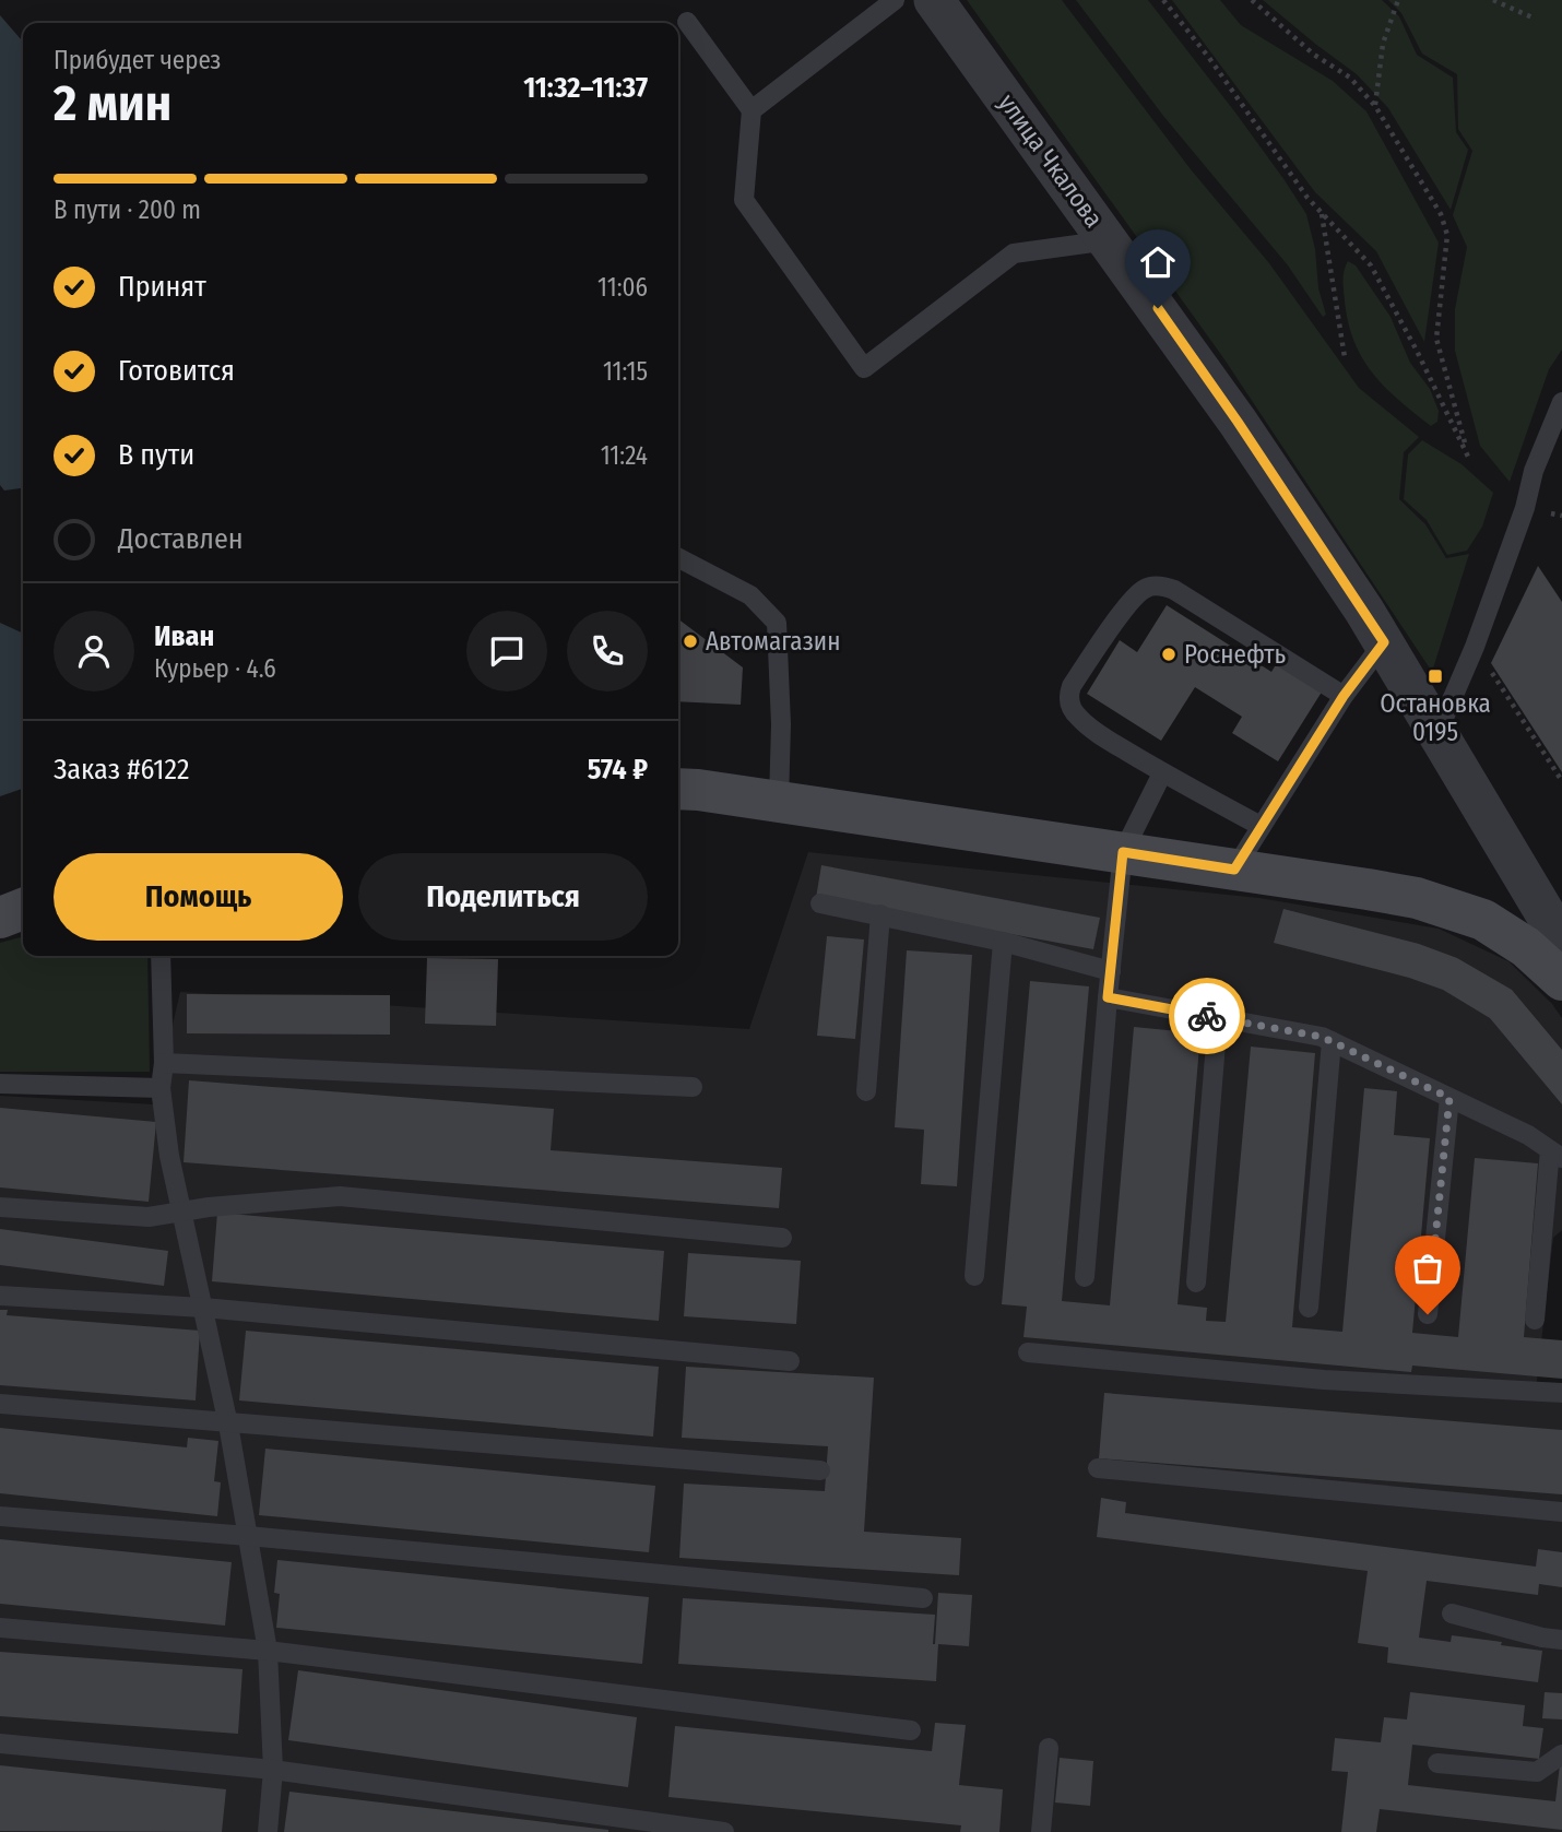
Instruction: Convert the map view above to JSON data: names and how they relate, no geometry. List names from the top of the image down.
{
  "streets": {
    "street": ["улица Чкалова"]
  },
  "places": {
    "other": ["Автомагазин", "Роснефть"],
    "transit": ["Остановка 0195"]
  },
  "page": {
    "heading": ["2 мин", "Прибудет через", "11:32–11:37"],
    "panel": [
      "Иван",
      "Курьер · 4.6",
      "Заказ #6122",
      "574 ₽"
    ],
    "bar": "В пути · 200 m",
    "list": [
      ["Принят", "11:06"],
      ["Готовится", "11:15"],
      ["В пути", "11:24"],
      "Доставлен"
    ],
    "buttons": ["Помощь", "Поделиться"]
  }
}
